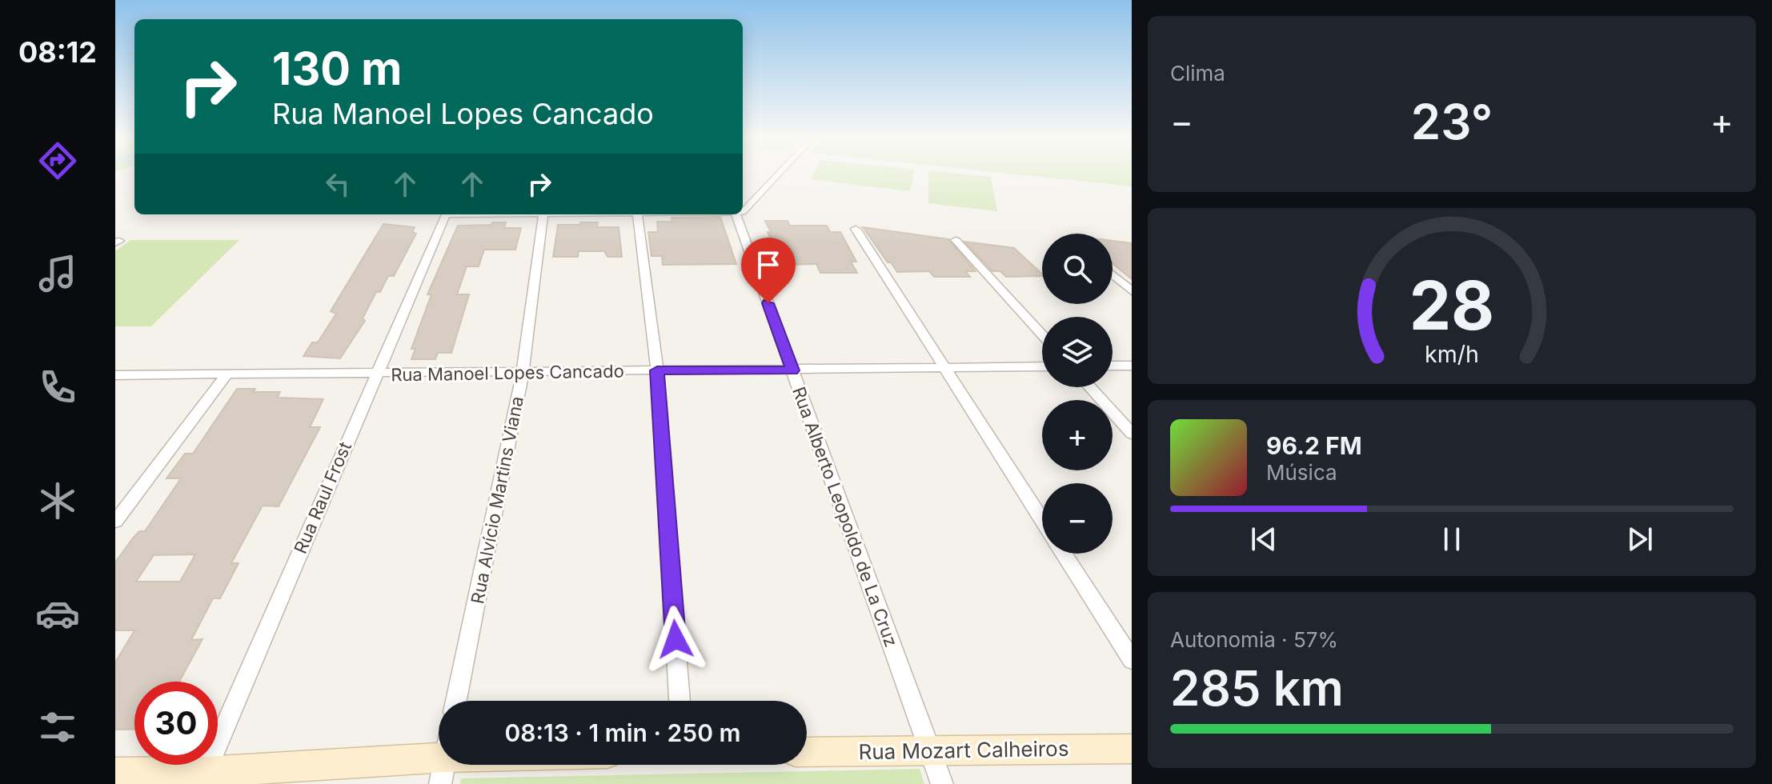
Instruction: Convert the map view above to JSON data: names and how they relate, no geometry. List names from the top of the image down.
{
  "streets": {
    "street": [
      "Rua Manoel Lopes Cancado",
      "Rua Raul Frost",
      "Rua Alvício Martins Viana",
      "Rua Alberto Leopoldo de La Cruz",
      "Rua Mozart Calheiros"
    ]
  },
  "crossings": [
    ["Rua Manoel Lopes Cancado", "Rua Raul Frost"],
    ["Rua Manoel Lopes Cancado", "Rua Alvício Martins Viana"],
    ["Rua Manoel Lopes Cancado", "Rua Alberto Leopoldo de La Cruz"],
    ["Rua Alberto Leopoldo de La Cruz", "Rua Mozart Calheiros"]
  ],
  "page": {
    "tabs": "08:12",
    "tile": [
      "Clima",
      ["Autonomia · 57%", "285 km"]
    ],
    "turn": ["130 m", "Rua Manoel Lopes Cancado"],
    "heat": ["−", "23°", "+"],
    "map_buttons": ["+", "−"],
    "song": ["96.2 FM", "Música"],
    "limit": "30",
    "trip": "08:13 · 1 min · 250 m",
    "gauge": ["28", "km/h"]
  }
}
